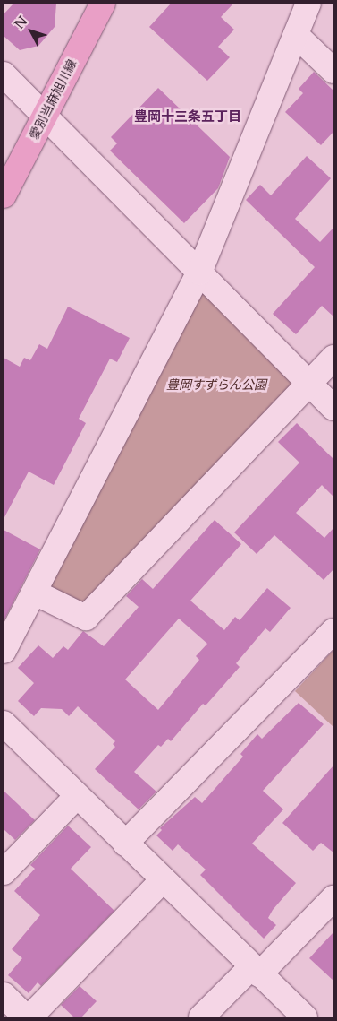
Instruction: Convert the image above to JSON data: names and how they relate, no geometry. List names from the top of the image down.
{
  "streets": {
    "main road": ["愛別当麻旭川線"]
  },
  "districts": ["豊岡十三条五丁目"],
  "parks": ["豊岡すずらん公園"],
  "north": "top left"
}
